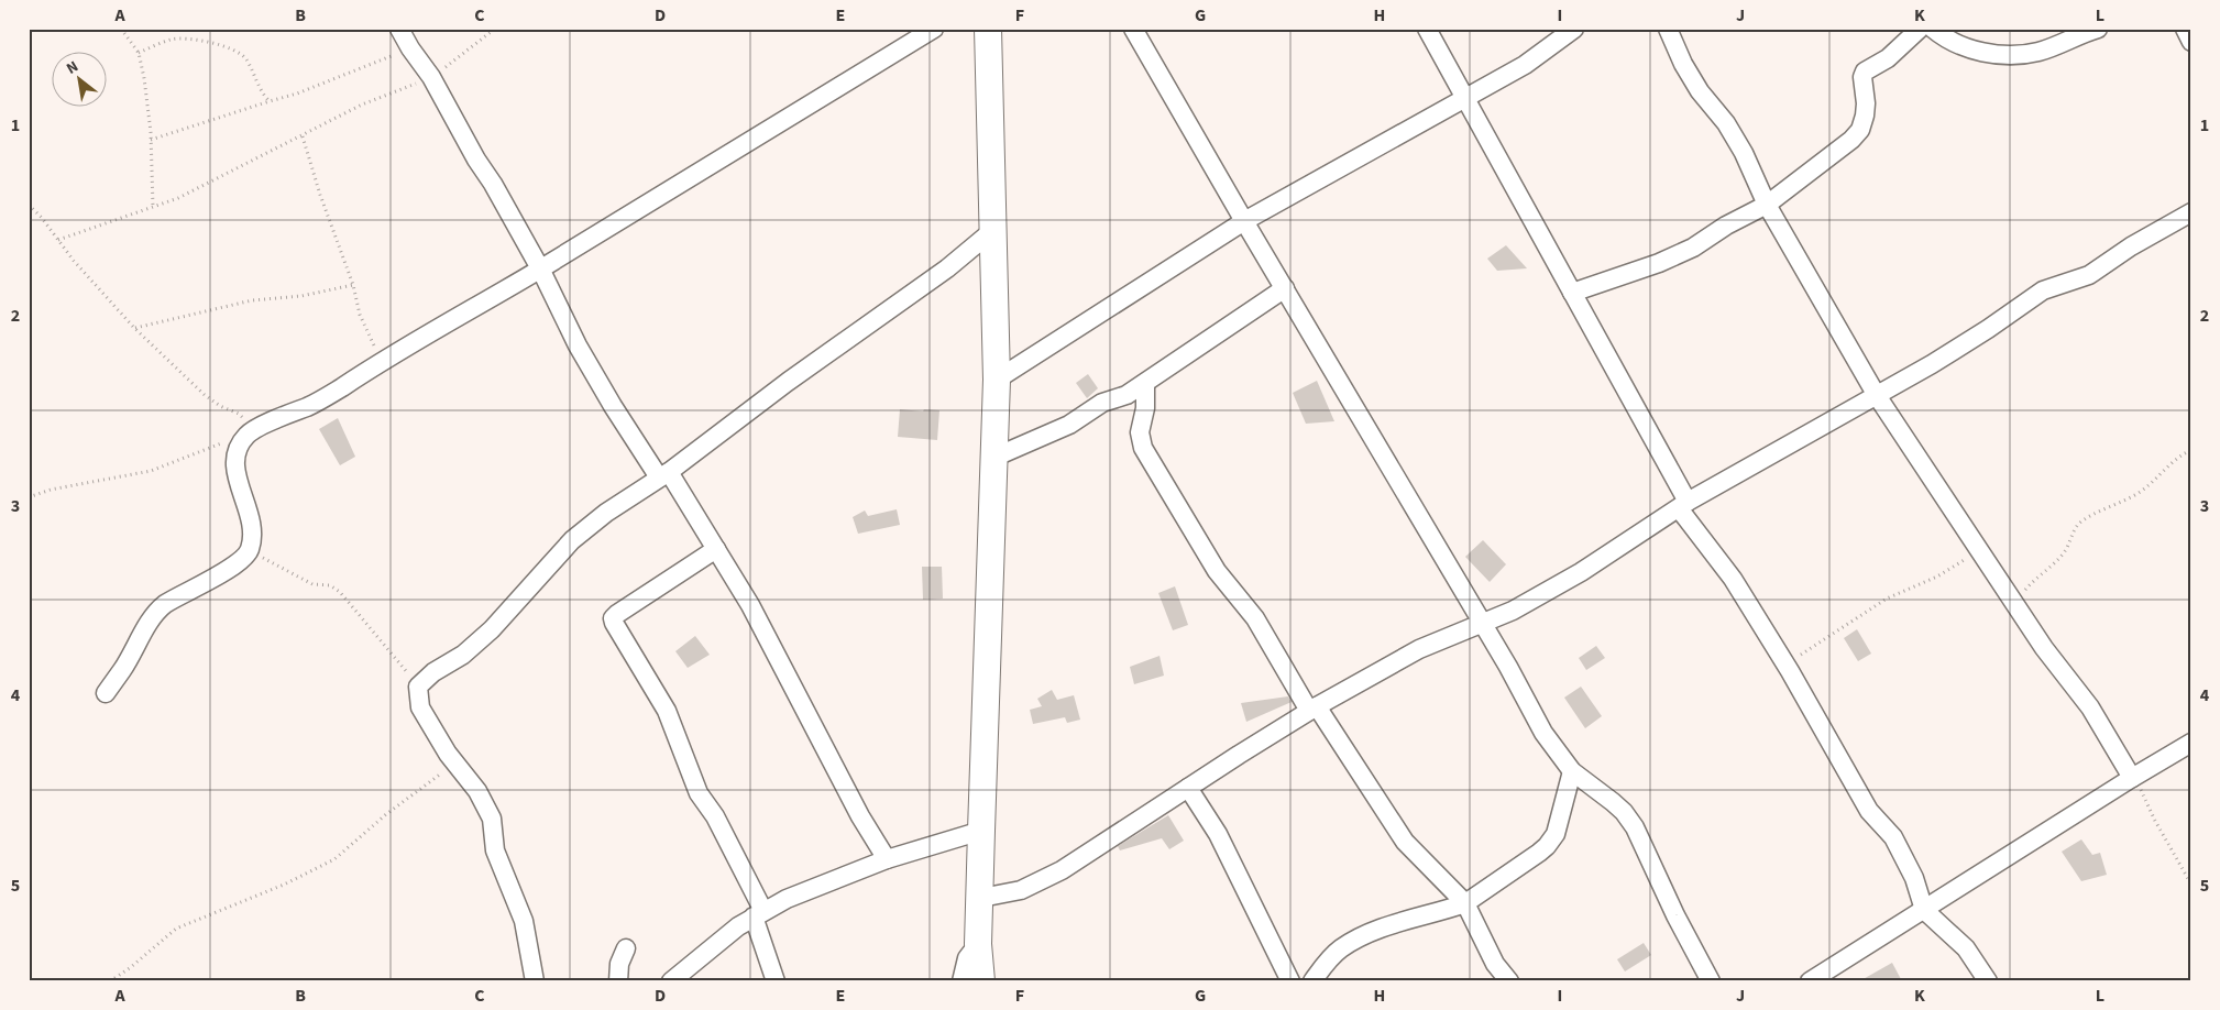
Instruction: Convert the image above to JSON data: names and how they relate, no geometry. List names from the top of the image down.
{
  "north": "top left",
  "grid": {
    "columns": [
      "A",
      "B",
      "C",
      "D",
      "E",
      "F",
      "G",
      "H",
      "I",
      "J",
      "K",
      "L"
    ],
    "rows": [
      "1",
      "2",
      "3",
      "4",
      "5"
    ]
  }
}
